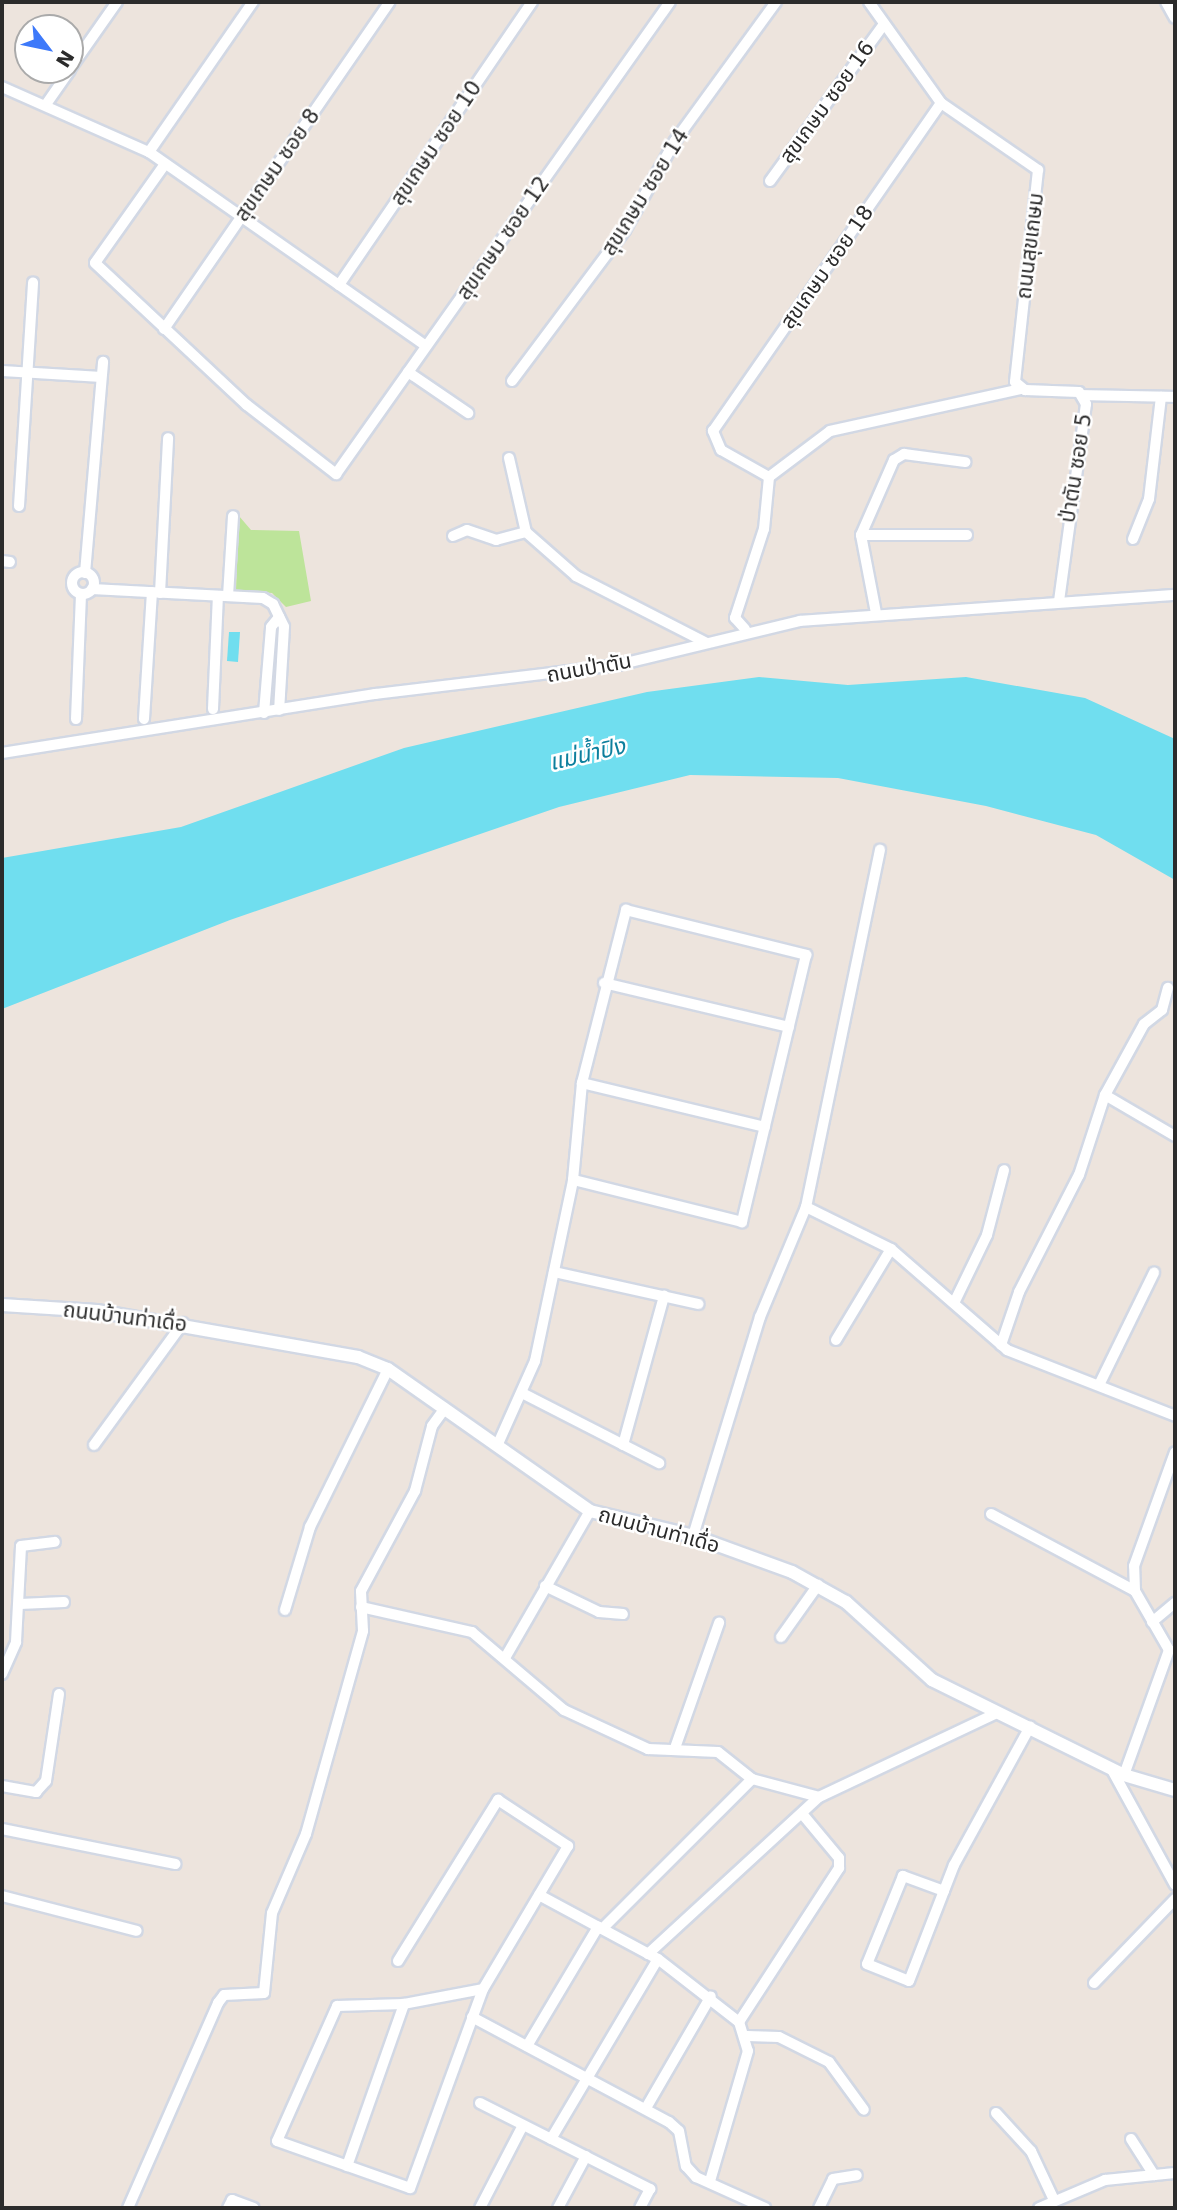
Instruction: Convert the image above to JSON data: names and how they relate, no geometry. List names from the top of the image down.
{
  "streets": {
    "street": [
      "สุขเกษม ซอย 16",
      "สุขเกษม ซอย 10",
      "สุขเกษม ซอย 8",
      "สุขเกษม ซอย 14",
      "สุขเกษม ซอย 12",
      "ถนนสุขเกษม",
      "สุขเกษม ซอย 18",
      "ป่าตัน ซอย 5",
      "ถนนป่าตัน",
      "ถนนบ้านท่าเดื่อ"
    ]
  },
  "crossings": [
    ["สุขเกษม ซอย 16", "ถนนสุขเกษม"],
    ["สุขเกษม ซอย 8", "สุขเกษม ซอย 12"],
    ["ถนนสุขเกษม", "สุขเกษม ซอย 18"],
    ["ถนนสุขเกษม", "ป่าตัน ซอย 5"],
    ["สุขเกษม ซอย 18", "ป่าตัน ซอย 5"],
    ["ป่าตัน ซอย 5", "ถนนป่าตัน"]
  ],
  "water": ["แม่น้ำปิง"],
  "north": "bottom right"
}
